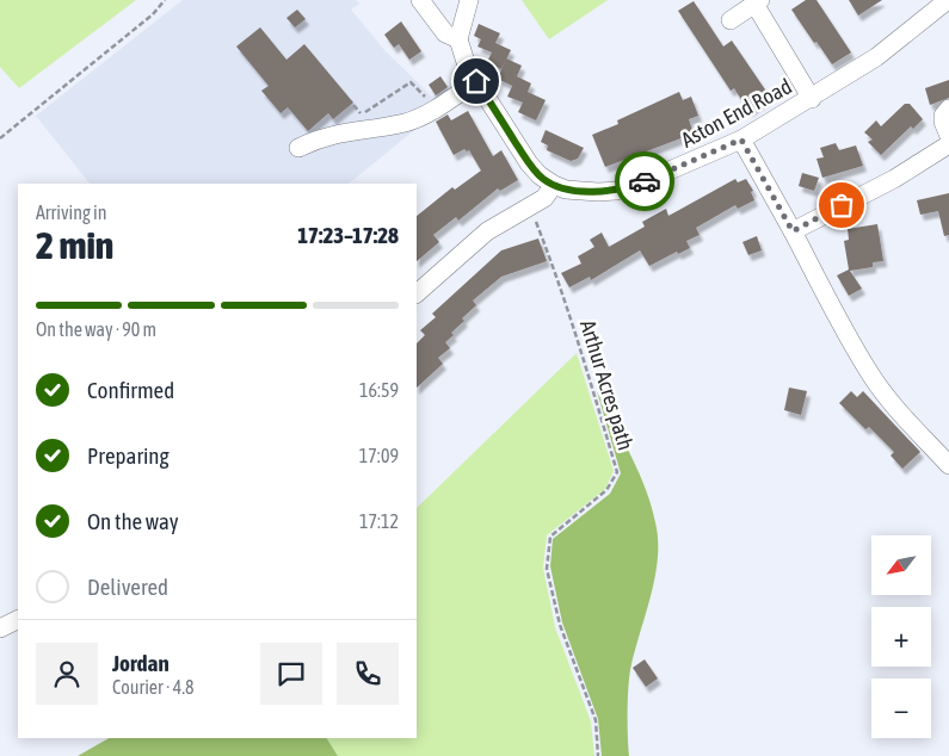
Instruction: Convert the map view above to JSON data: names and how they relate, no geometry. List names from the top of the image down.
{
  "streets": {
    "street": ["Aston End Road"],
    "path": ["Arthur Acres path"]
  },
  "north": "bottom left",
  "page": {
    "heading": ["2 min", "Arriving in", "17:23–17:28"],
    "panel": ["Jordan", "Courier · 4.8"],
    "bar": "On the way · 90 m",
    "list": [
      ["Confirmed", "16:59"],
      ["Preparing", "17:09"],
      ["On the way", "17:12"],
      "Delivered"
    ],
    "map_buttons": ["+", "−"]
  }
}
